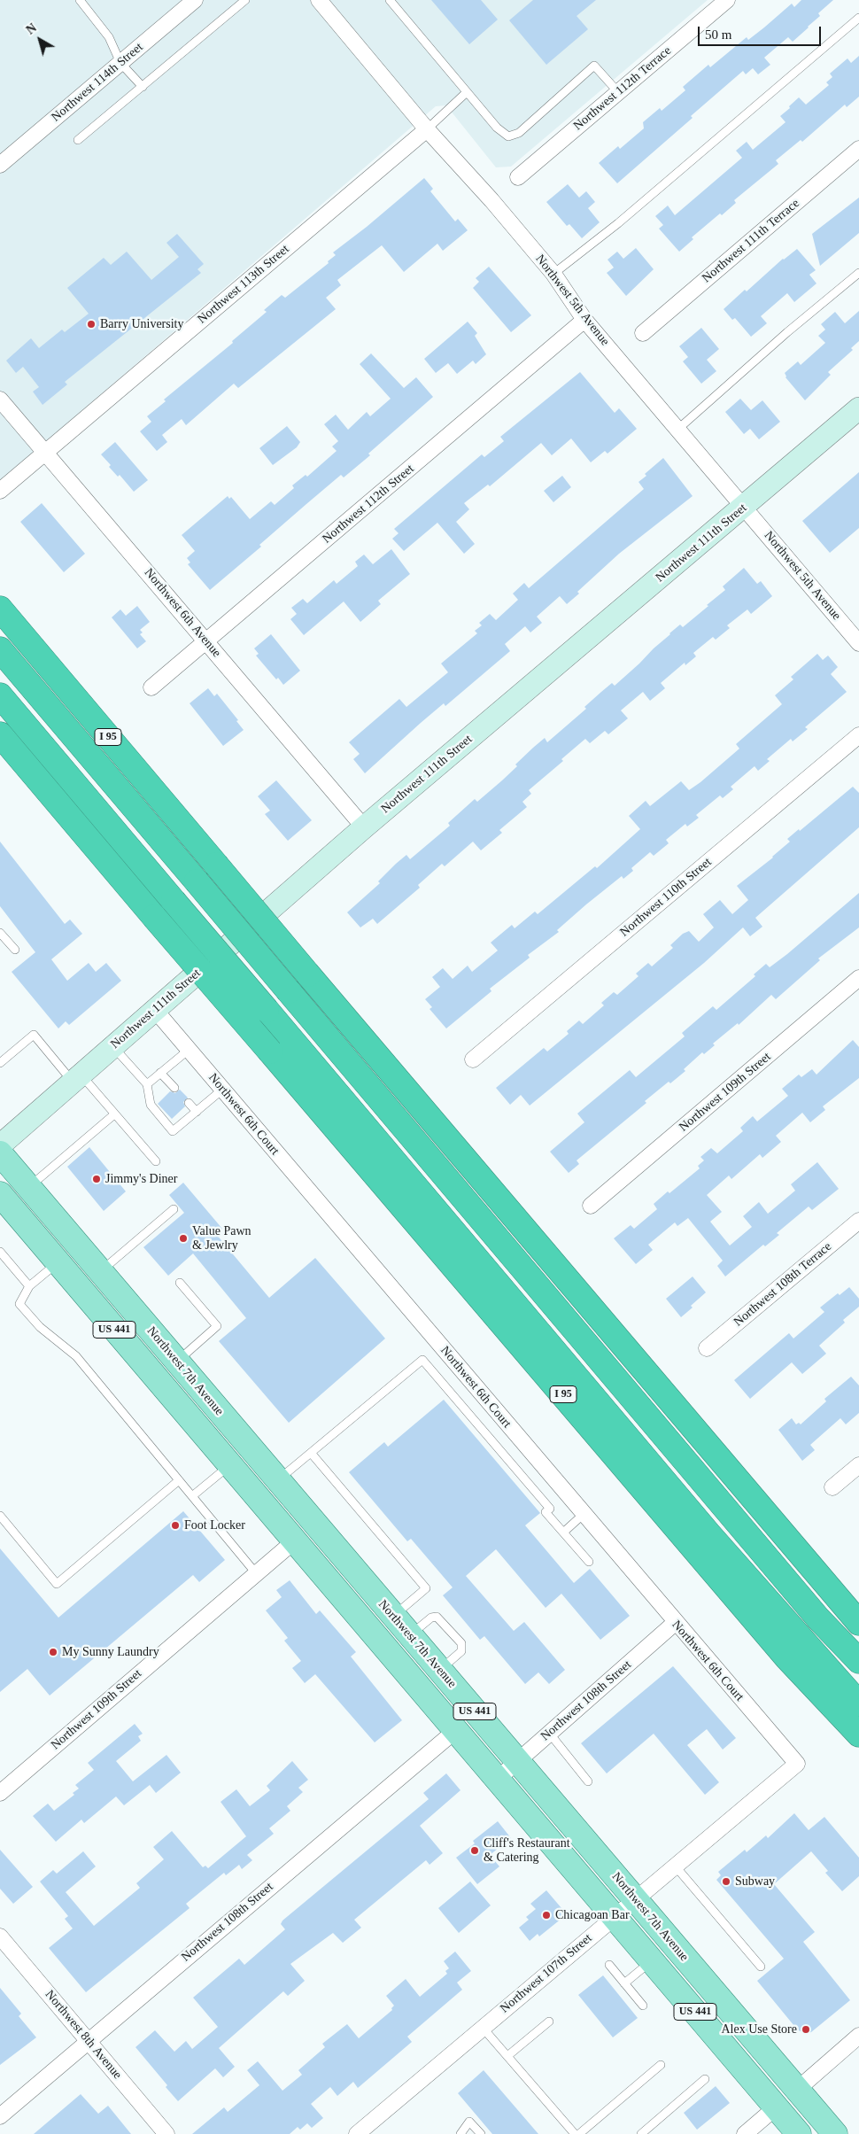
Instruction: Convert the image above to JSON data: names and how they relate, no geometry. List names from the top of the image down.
{
  "streets": {
    "highway": ["I 95"],
    "main road": ["US 441", "Northwest 7th Avenue"],
    "street": [
      "Northwest 114th Street",
      "Northwest 112th Terrace",
      "Northwest 111th Terrace",
      "Northwest 113th Street",
      "Northwest 5th Avenue",
      "Northwest 112th Street",
      "Northwest 111th Street",
      "Northwest 6th Avenue",
      "Northwest 110th Street",
      "Northwest 109th Street",
      "Northwest 6th Court",
      "Northwest 108th Terrace",
      "Northwest 108th Street",
      "Northwest 107th Street",
      "Northwest 8th Avenue"
    ]
  },
  "crossings": [
    ["Northwest 113th Street", "Northwest 5th Avenue"],
    ["Northwest 113th Street", "Northwest 6th Avenue"],
    ["Northwest 5th Avenue", "Northwest 112th Street"],
    ["Northwest 5th Avenue", "Northwest 111th Street"],
    ["Northwest 112th Street", "Northwest 6th Avenue"],
    ["Northwest 111th Street", "Northwest 6th Avenue"],
    ["Northwest 111th Street", "Northwest 6th Court"],
    ["Northwest 109th Street", "US 441"],
    ["Northwest 6th Court", "Northwest 108th Street"],
    ["Northwest 6th Court", "Northwest 107th Street"],
    ["US 441", "Northwest 108th Street"],
    ["US 441", "Northwest 107th Street"],
    ["Northwest 7th Avenue", "Northwest 108th Street"],
    ["Northwest 7th Avenue", "Northwest 107th Street"],
    ["Northwest 108th Street", "Northwest 8th Avenue"]
  ],
  "places": [
    "Barry University",
    "Jimmy's Diner",
    "Value Pawn & Jewlry",
    "Foot Locker",
    "My Sunny Laundry",
    "Cliff's Restaurant & Catering",
    "Subway",
    "Chicagoan Bar",
    "Alex Use Store"
  ],
  "scale_bar": "50 m",
  "north": "top left"
}
